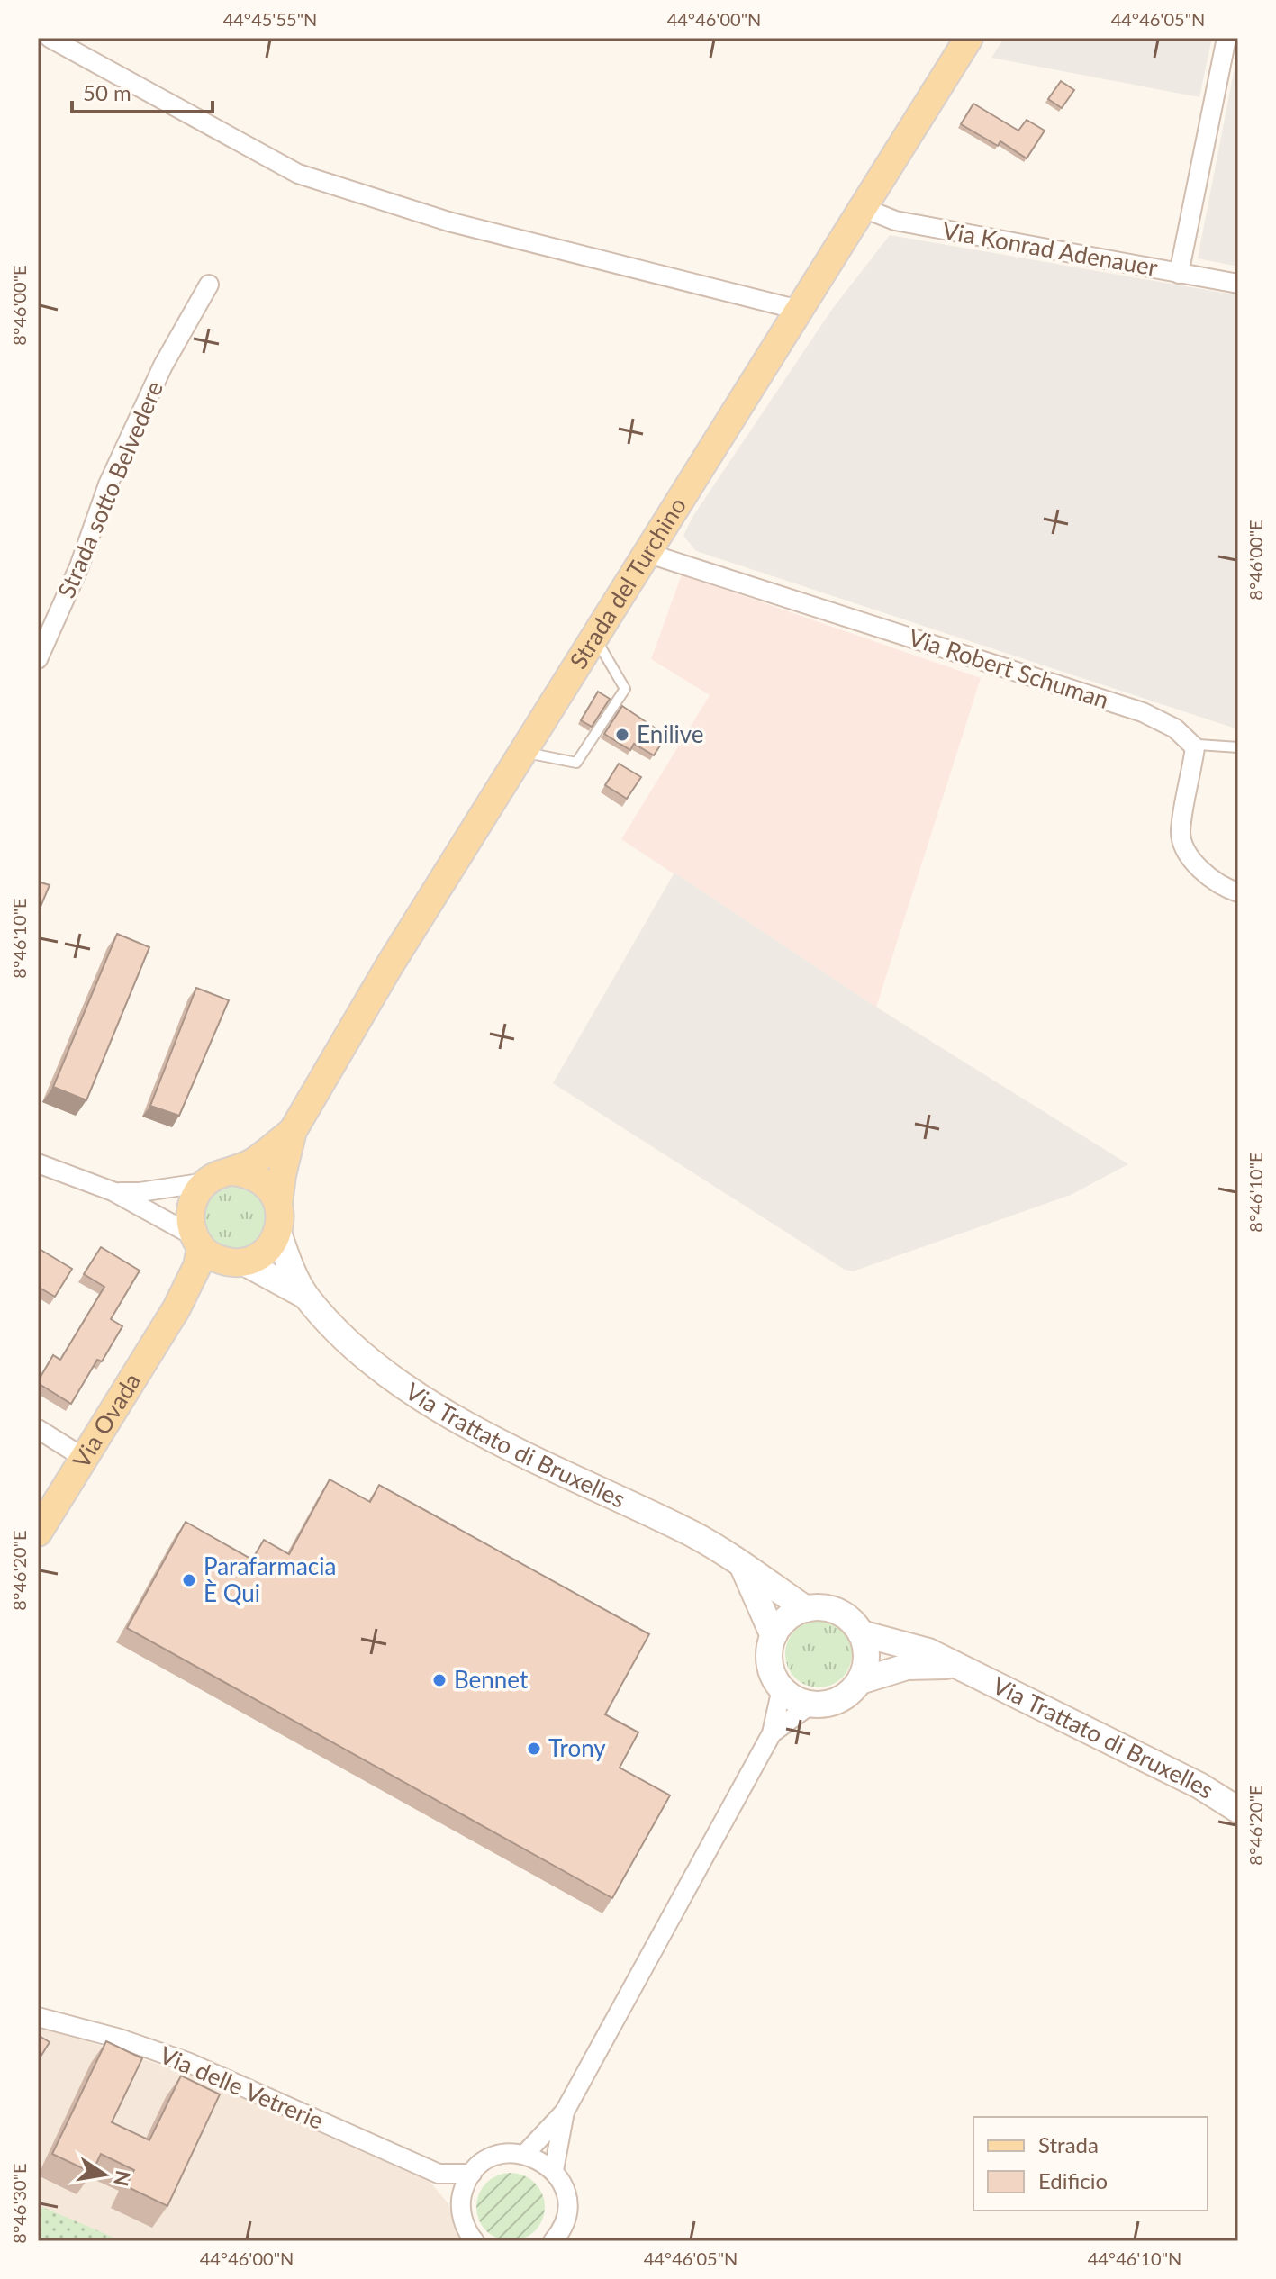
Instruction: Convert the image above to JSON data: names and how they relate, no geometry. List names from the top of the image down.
{
  "streets": {
    "main road": ["Strada del Turchino", "Via Ovada", "Via Trattato di Bruxelles"],
    "street": [
      "Via Konrad Adenauer",
      "Strada sotto Belvedere",
      "Via Robert Schuman",
      "Via delle Vetrerie"
    ]
  },
  "crossings": [
    ["Via Konrad Adenauer", "Strada del Turchino"],
    ["Strada del Turchino", "Via Robert Schuman"],
    ["Strada del Turchino", "Via Ovada"],
    ["Strada del Turchino", "Via Trattato di Bruxelles"],
    ["Via Ovada", "Via Trattato di Bruxelles"]
  ],
  "places": [
    "Enilive",
    "Parafarmacia È Qui",
    "Bennet",
    "Trony"
  ],
  "legend": ["Strada", "Edificio"],
  "scale_bar": "50 m",
  "north": "right",
  "coordinates": [
    "44°45'55\"N",
    "44°46'00\"N",
    "44°46'05\"N",
    "8°46'00\"E",
    "8°46'10\"E",
    "8°46'20\"E",
    "8°46'30\"E",
    "44°46'10\"N"
  ]
}
